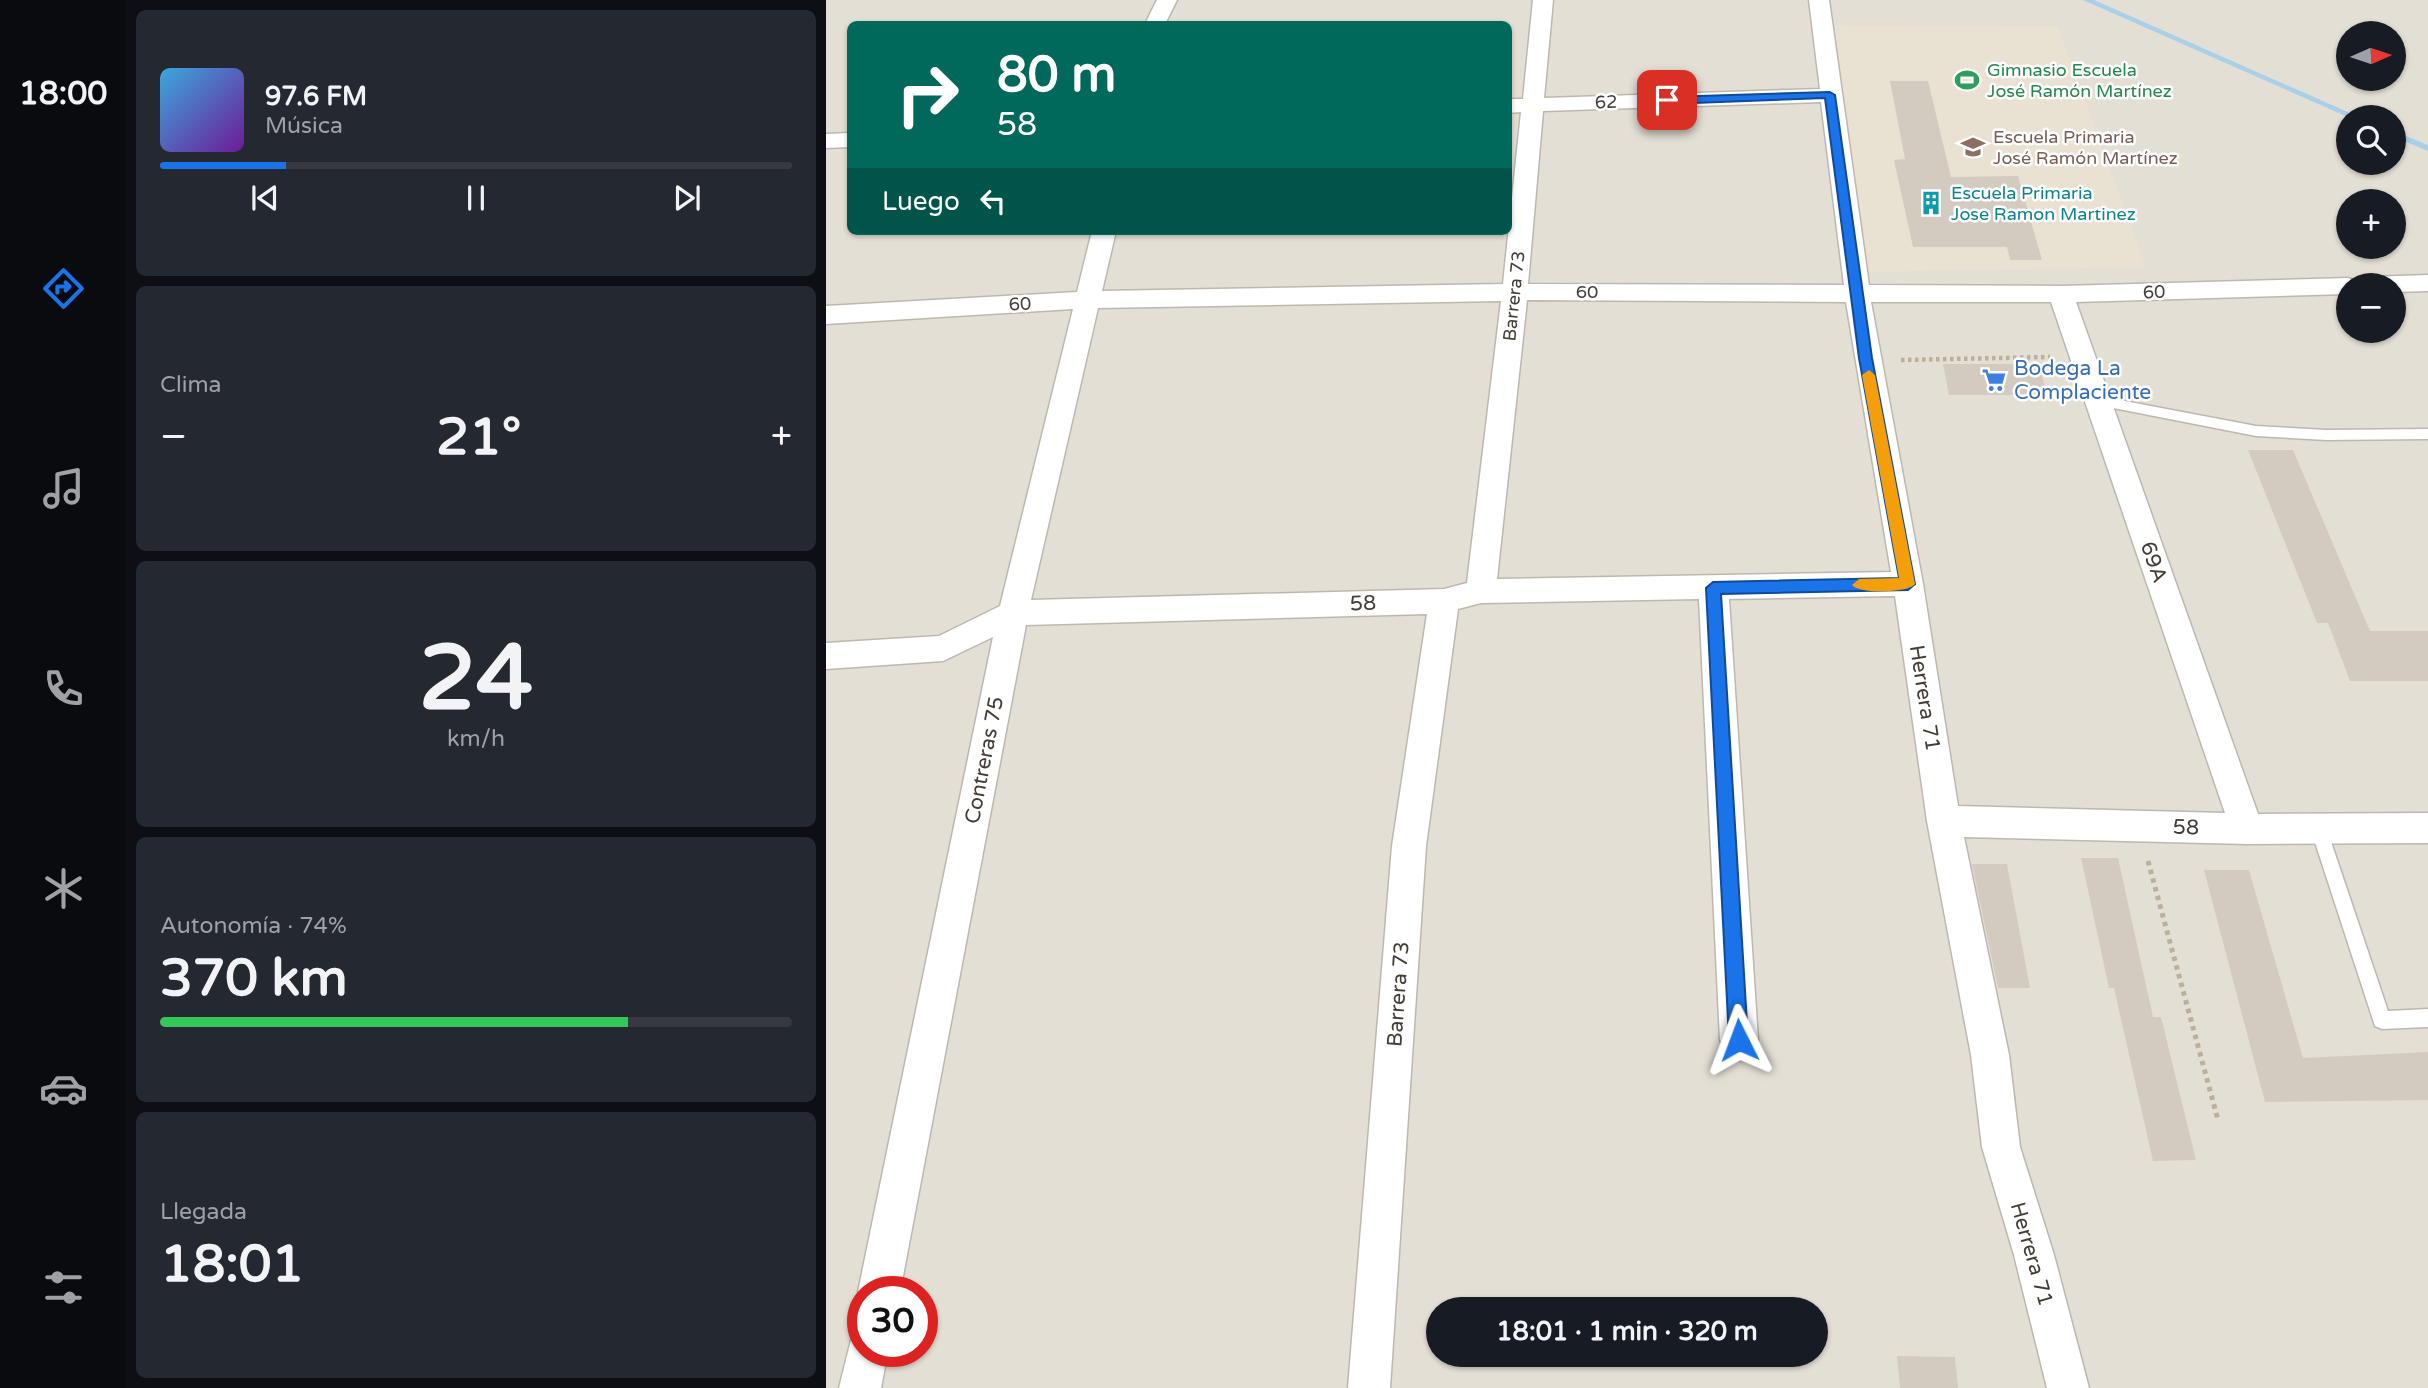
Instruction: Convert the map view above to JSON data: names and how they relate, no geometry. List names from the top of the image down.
{
  "streets": {
    "street": [
      "62",
      "60",
      "Barrera 73",
      "69A",
      "58",
      "Herrera 71",
      "Contreras 75"
    ]
  },
  "crossings": [
    ["62", "Barrera 73"],
    ["62", "Herrera 71"],
    ["60", "Barrera 73"],
    ["60", "69A"],
    ["60", "Herrera 71"],
    ["60", "Contreras 75"],
    ["Barrera 73", "58"],
    ["69A", "58"],
    ["58", "Herrera 71"],
    ["58", "Contreras 75"]
  ],
  "places": {
    "sports": ["Gimnasio Escuela José Ramón Martínez"],
    "school or university": ["Escuela Primaria José Ramón Martínez"],
    "building": ["Escuela Primaria Jose Ramon Martinez"],
    "supermarket": ["Bodega La Complaciente"]
  },
  "north": "right",
  "page": {
    "tabs": "18:00",
    "map_buttons": ["+", "−"],
    "turn": ["80 m", "58"],
    "song": ["97.6 FM", "Música"],
    "then": "Luego",
    "tile": [
      "Clima",
      ["24", "km/h"],
      ["Autonomía · 74%", "370 km"],
      ["Llegada", "18:01"]
    ],
    "heat": ["−", "21°", "+"],
    "limit": "30",
    "trip": "18:01 · 1 min · 320 m"
  }
}
